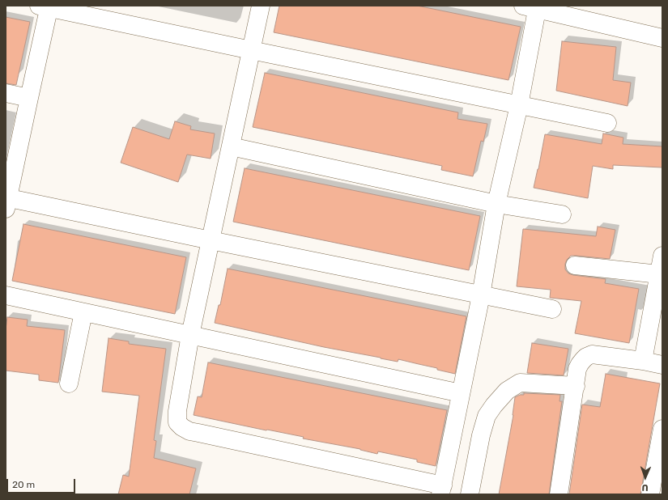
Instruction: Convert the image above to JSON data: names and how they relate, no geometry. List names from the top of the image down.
{
  "scale_bar": "20 m",
  "north": "bottom"
}
